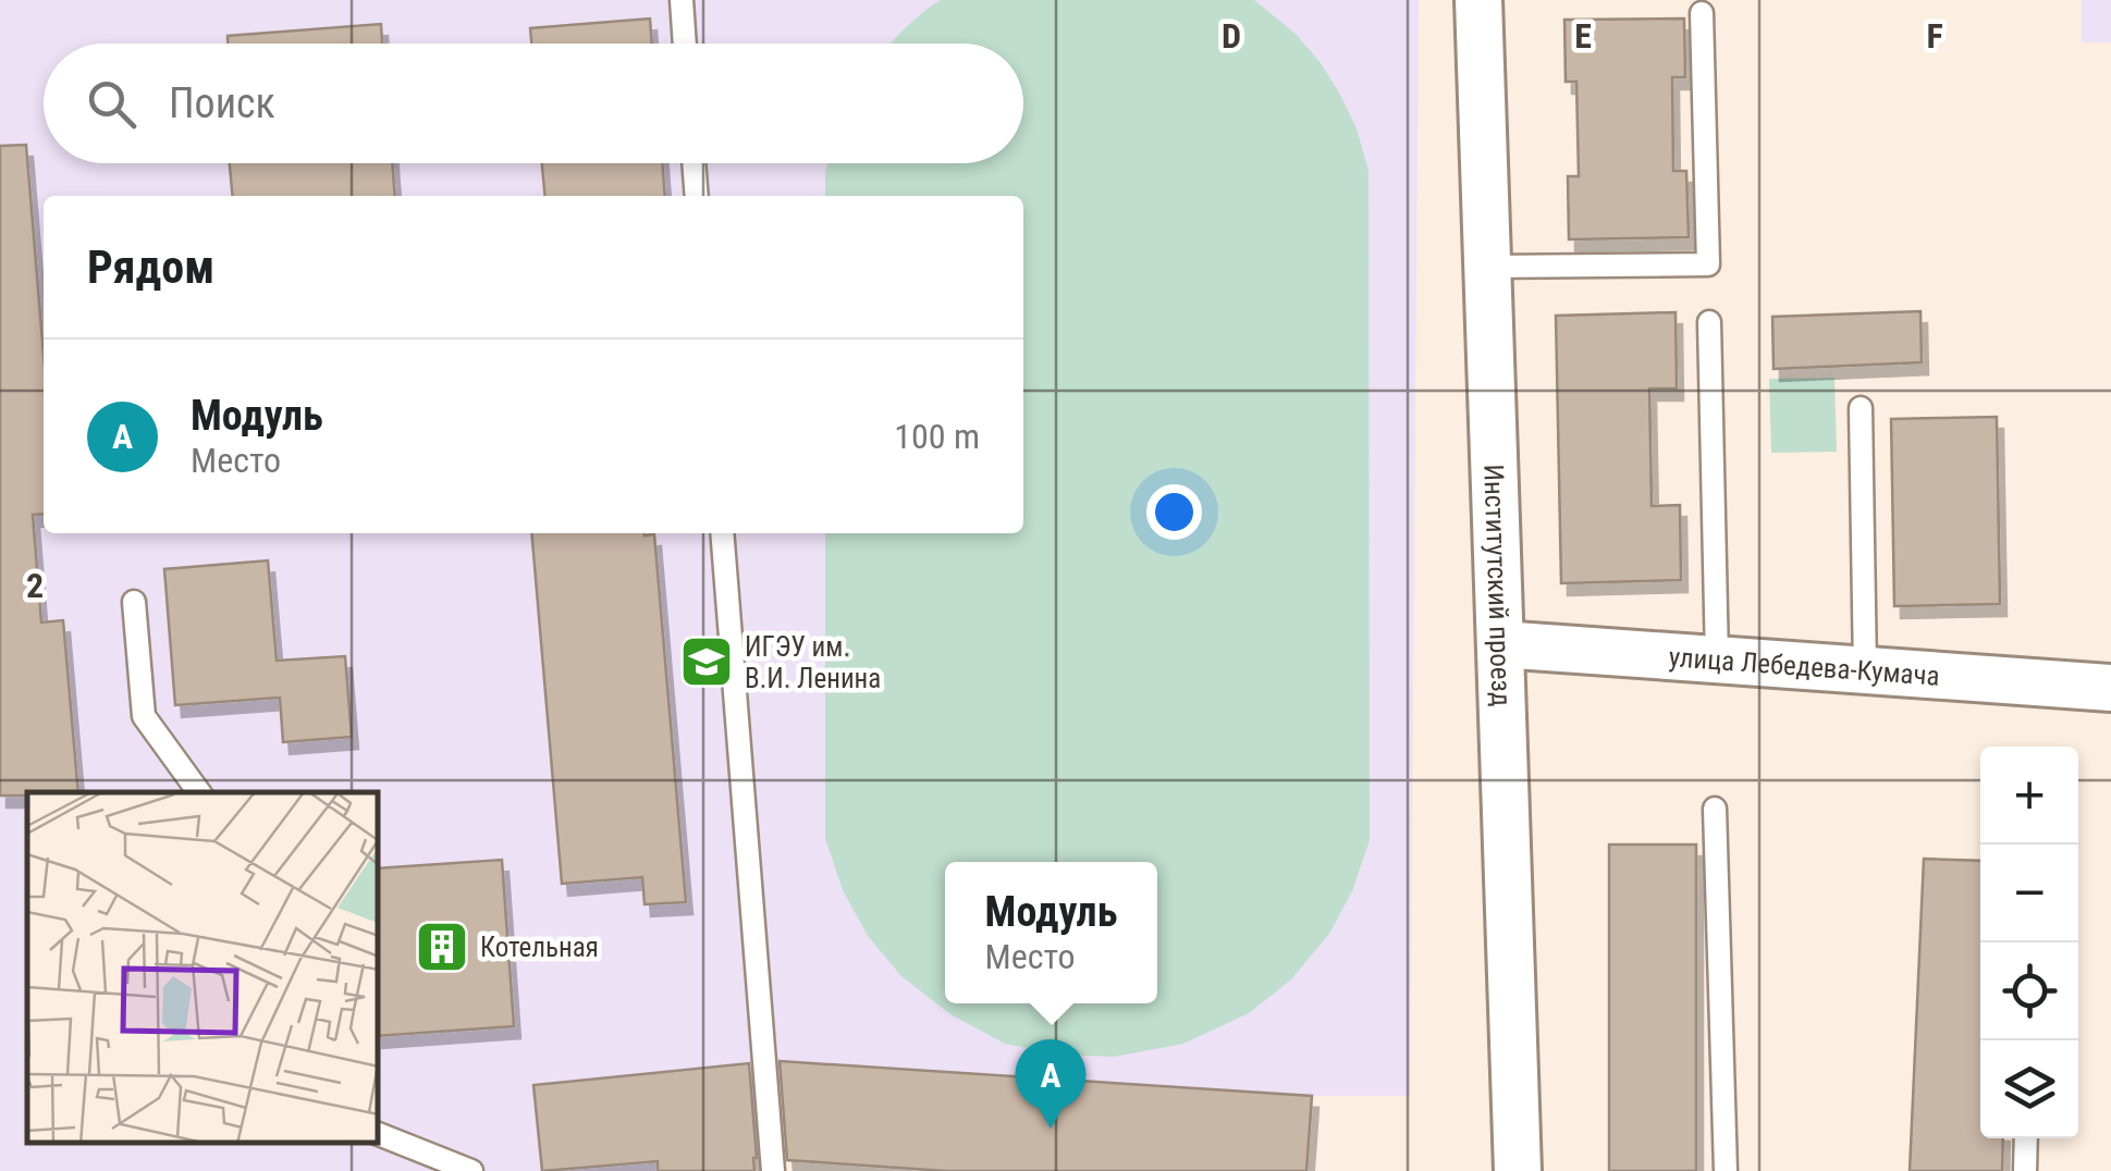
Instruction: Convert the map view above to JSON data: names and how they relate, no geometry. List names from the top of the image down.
{
  "streets": {
    "street": ["Институтский проезд", "улица Лебедева-Кумача"]
  },
  "crossings": [
    ["Институтский проезд", "улица Лебедева-Кумача"]
  ],
  "places": {
    "school or university": ["ИГЭУ им. В.И. Ленина"],
    "building": ["Котельная"]
  },
  "page": {
    "search": "Поиск",
    "heading": "Рядом",
    "list": [
      {
        "mark": "A",
        "name": "Модуль",
        "note": "Место",
        "value": "100 m"
      }
    ],
    "map_buttons": ["+", "−"],
    "popup": ["Модуль", "Место"],
    "pins": "A"
  },
  "grid": {
    "columns": ["D", "E", "F"],
    "rows": ["2"]
  }
}
